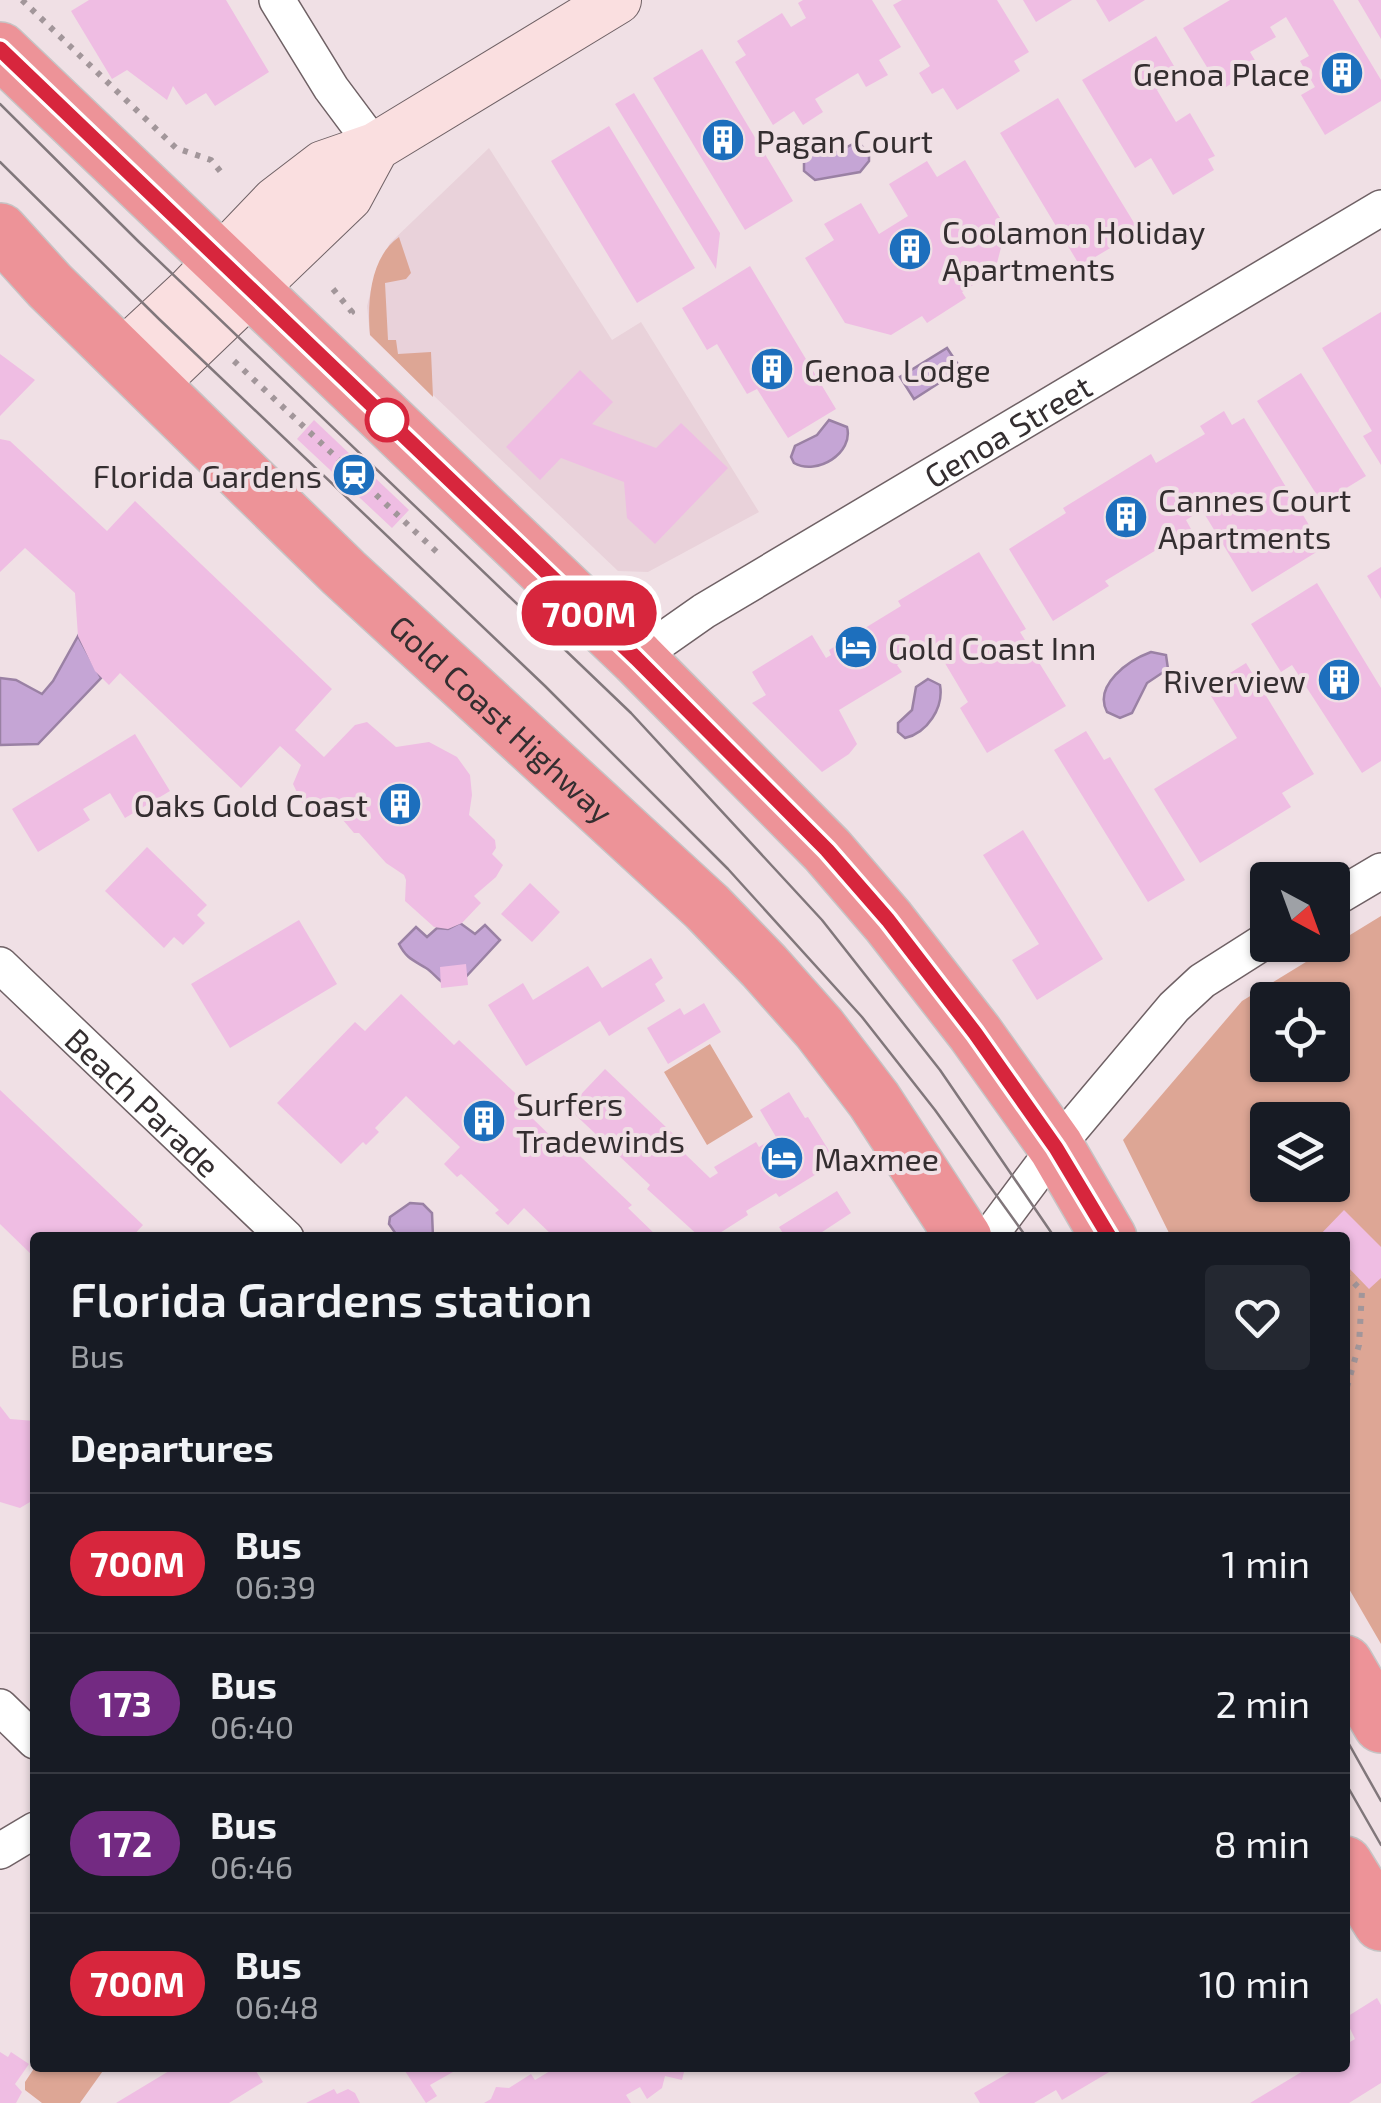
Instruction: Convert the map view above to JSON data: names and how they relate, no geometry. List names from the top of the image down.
{
  "streets": {
    "highway": ["Gold Coast Highway"],
    "street": ["Genoa Street", "Beach Parade"]
  },
  "places": {
    "building": [
      "Genoa Place",
      "Pagan Court",
      "Coolamon Holiday Apartments",
      "Genoa Lodge",
      "Cannes Court Apartments",
      "Riverview",
      "Oaks Gold Coast",
      "Surfers Tradewinds"
    ],
    "station": ["Florida Gardens"],
    "hotel": ["Gold Coast Inn", "Maxmee"]
  },
  "lines": ["bus line 700M"],
  "north": "bottom right",
  "page": {
    "on_map": "700M",
    "heading": [
      ["Florida Gardens station", "Bus"],
      "Departures"
    ],
    "list": [
      {
        "mark": "700M",
        "name": "Bus",
        "note": "06:39",
        "value": "1 min"
      },
      {
        "mark": "173",
        "name": "Bus",
        "note": "06:40",
        "value": "2 min"
      },
      {
        "mark": "172",
        "name": "Bus",
        "note": "06:46",
        "value": "8 min"
      },
      {
        "mark": "700M",
        "name": "Bus",
        "note": "06:48",
        "value": "10 min"
      }
    ]
  }
}
